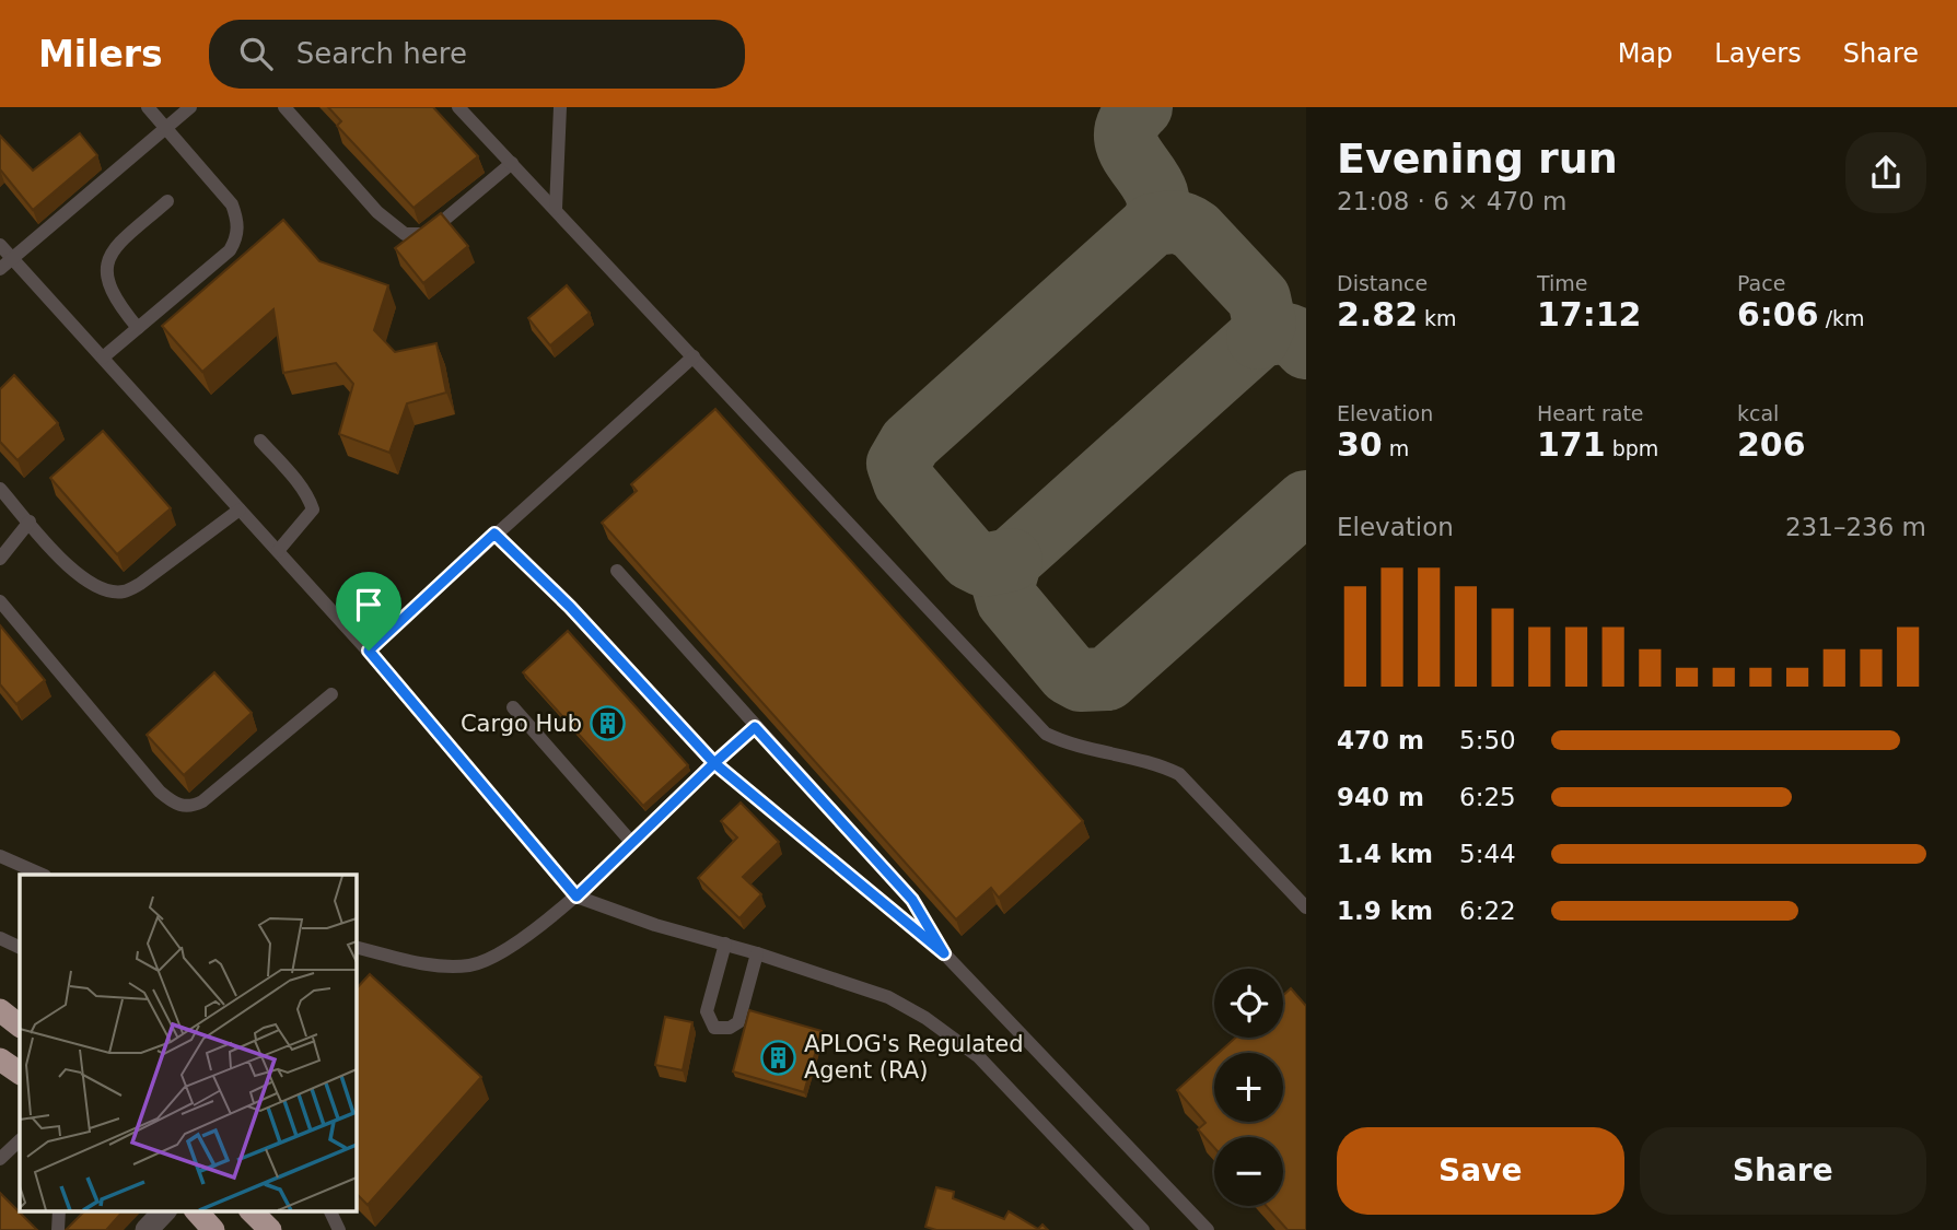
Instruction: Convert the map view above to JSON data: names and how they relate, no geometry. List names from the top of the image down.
{
  "places": {
    "building": ["Cargo Hub", "APLOG's Regulated Agent (RA)"]
  },
  "page": {
    "header": "Milers",
    "search": "Search here",
    "nav": ["Map", "Layers", "Share"],
    "heading": ["Evening run", "21:08 · 6 × 470 m"],
    "stats": [
      ["Distance", "2.82 km"],
      ["Time", "17:12"],
      ["Pace", "6:06 /km"],
      ["Elevation", "30 m"],
      ["Heart rate", "171 bpm"],
      ["kcal", "206"]
    ],
    "chart": ["Elevation", "231–236 m"],
    "list": [
      {
        "name": "470 m",
        "note": "5:50"
      },
      {
        "name": "940 m",
        "note": "6:25"
      },
      {
        "name": "1.4 km",
        "note": "5:44"
      },
      {
        "name": "1.9 km",
        "note": "6:22"
      }
    ],
    "map_buttons": ["+", "−"],
    "buttons": ["Save", "Share"]
  }
}
